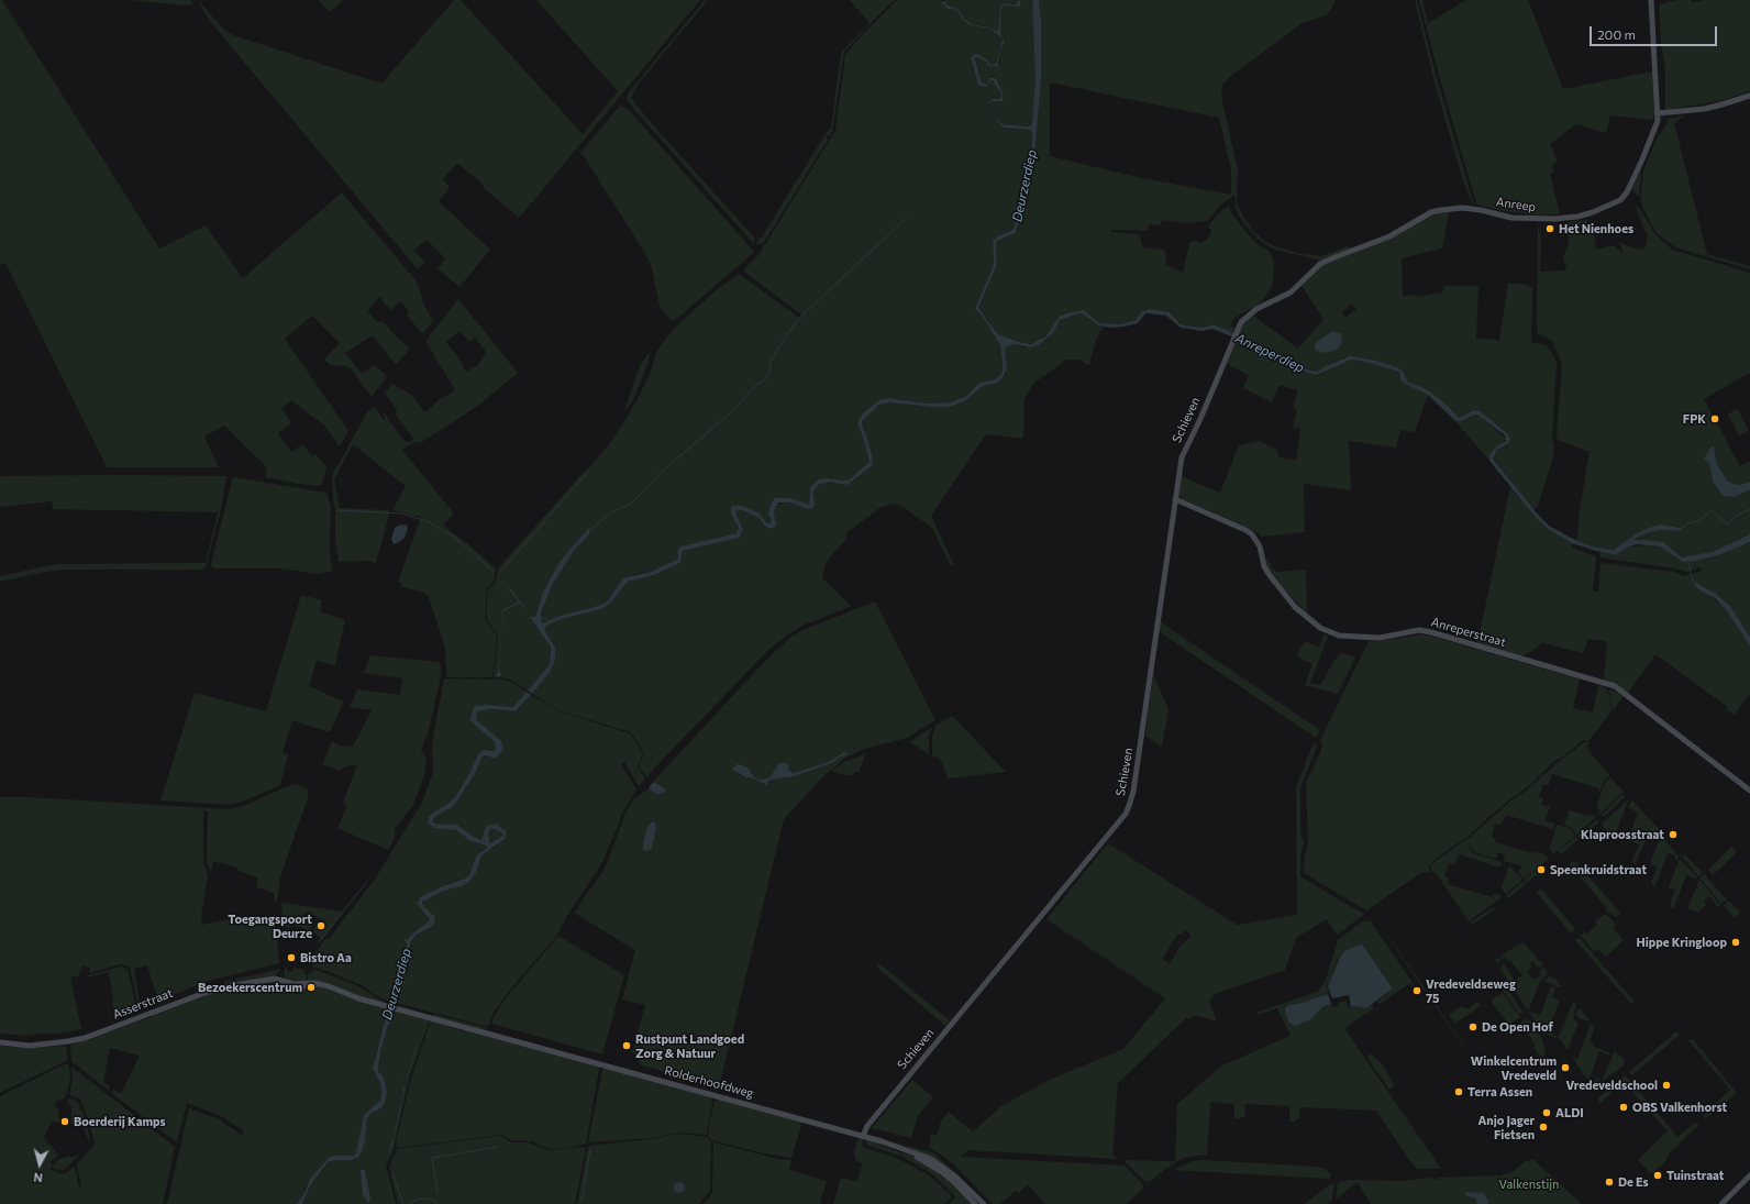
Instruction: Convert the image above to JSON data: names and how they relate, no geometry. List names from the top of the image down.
{
  "streets": {
    "street": [
      "Anreep",
      "Schieven",
      "Anreperstraat",
      "Asserstraat",
      "Rolderhoofdweg"
    ]
  },
  "crossings": [
    ["Anreep", "Schieven"],
    ["Schieven", "Anreperstraat"],
    ["Schieven", "Rolderhoofdweg"],
    ["Asserstraat", "Rolderhoofdweg"]
  ],
  "water": ["Deurzerdiep", "Anreperdiep"],
  "parks": ["Valkenstijn"],
  "places": [
    "Het Nienhoes",
    "FPK",
    "Klaproosstraat",
    "Speenkruidstraat",
    "Toegangspoort Deurze",
    "Hippe Kringloop",
    "Bistro Aa",
    "Bezoekerscentrum",
    "Vredeveldseweg 75",
    "De Open Hof",
    "Rustpunt Landgoed Zorg & Natuur",
    "Winkelcentrum Vredeveld",
    "Vredeveldschool",
    "Terra Assen",
    "OBS Valkenhorst",
    "ALDI",
    "Boerderij Kamps",
    "Anjo Jager Fietsen",
    "Tuinstraat",
    "De Es"
  ],
  "scale_bar": "200 m",
  "north": "bottom"
}
